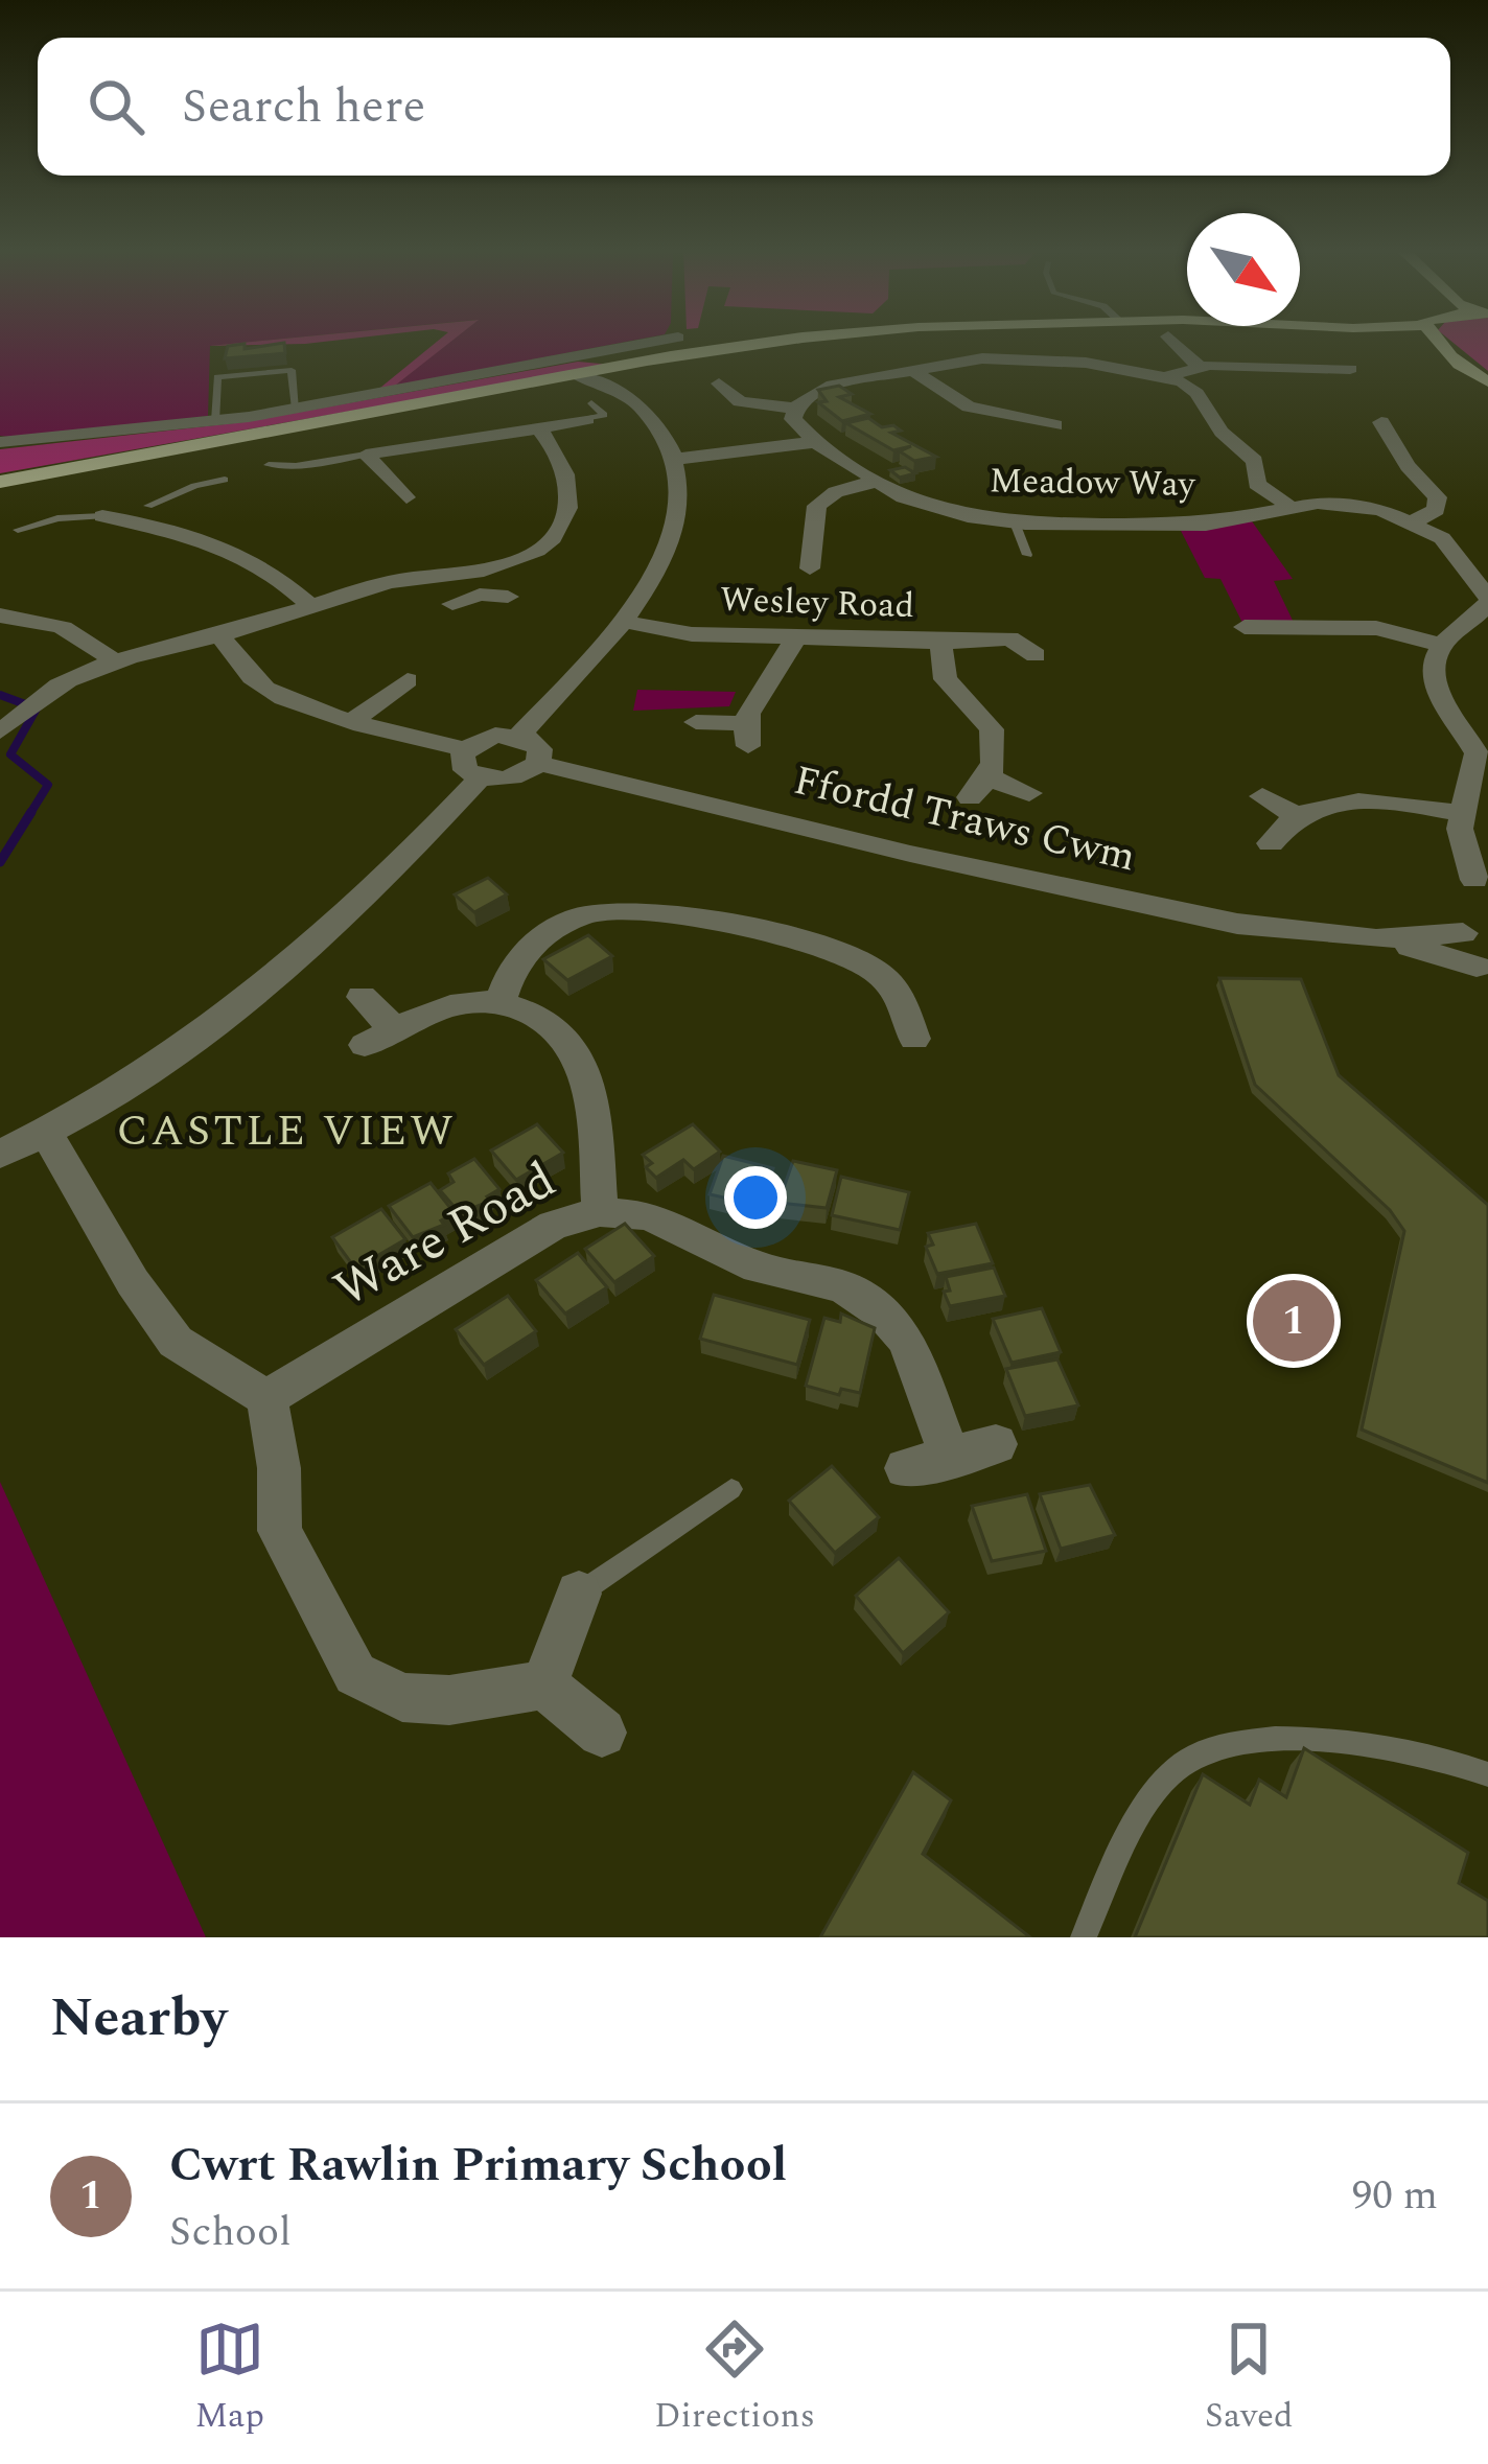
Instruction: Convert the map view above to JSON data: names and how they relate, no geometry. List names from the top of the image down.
{
  "streets": {
    "street": [
      "Meadow Way",
      "Wesley Road",
      "Ffordd Traws Cwm",
      "Ware Road"
    ]
  },
  "districts": ["CASTLE VIEW"],
  "north": "bottom right",
  "page": {
    "search": "Search here",
    "pins": "1",
    "heading": "Nearby",
    "list": [
      {
        "mark": "1",
        "name": "Cwrt Rawlin Primary School",
        "note": "School",
        "value": "90 m"
      }
    ],
    "nav": ["Map", "Directions", "Saved"]
  }
}
